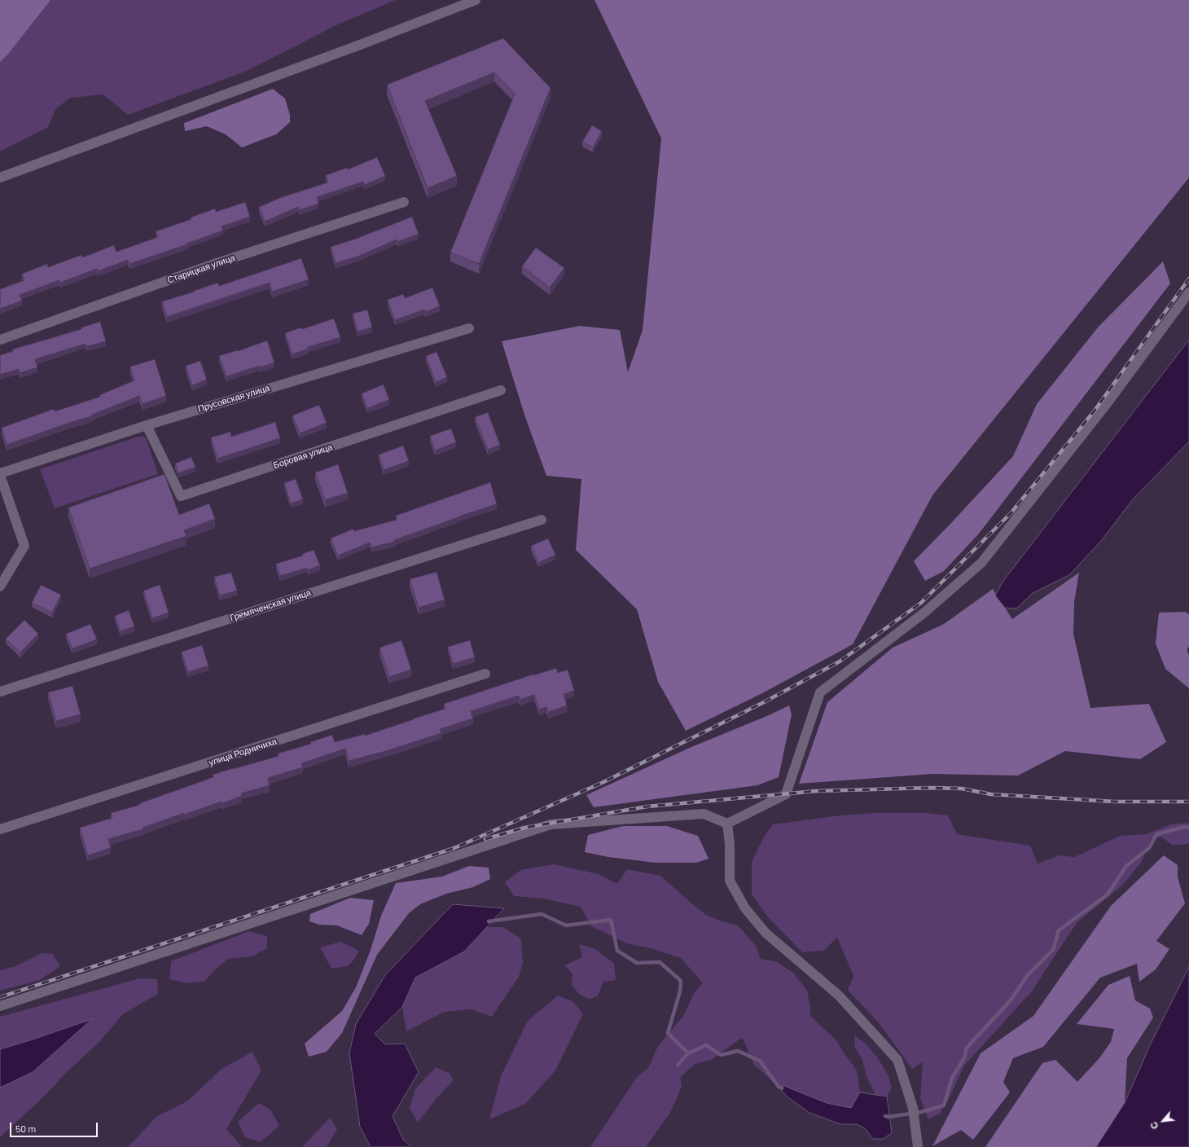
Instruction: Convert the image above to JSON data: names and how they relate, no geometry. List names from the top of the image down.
{
  "streets": {
    "street": [
      "Старицкая улица",
      "Прусовская улица",
      "Боровая улица",
      "Гремяченская улица",
      "улица Родничиха"
    ]
  },
  "crossings": [
    ["Прусовская улица", "Боровая улица"]
  ],
  "scale_bar": "50 m",
  "north": "bottom left"
}
